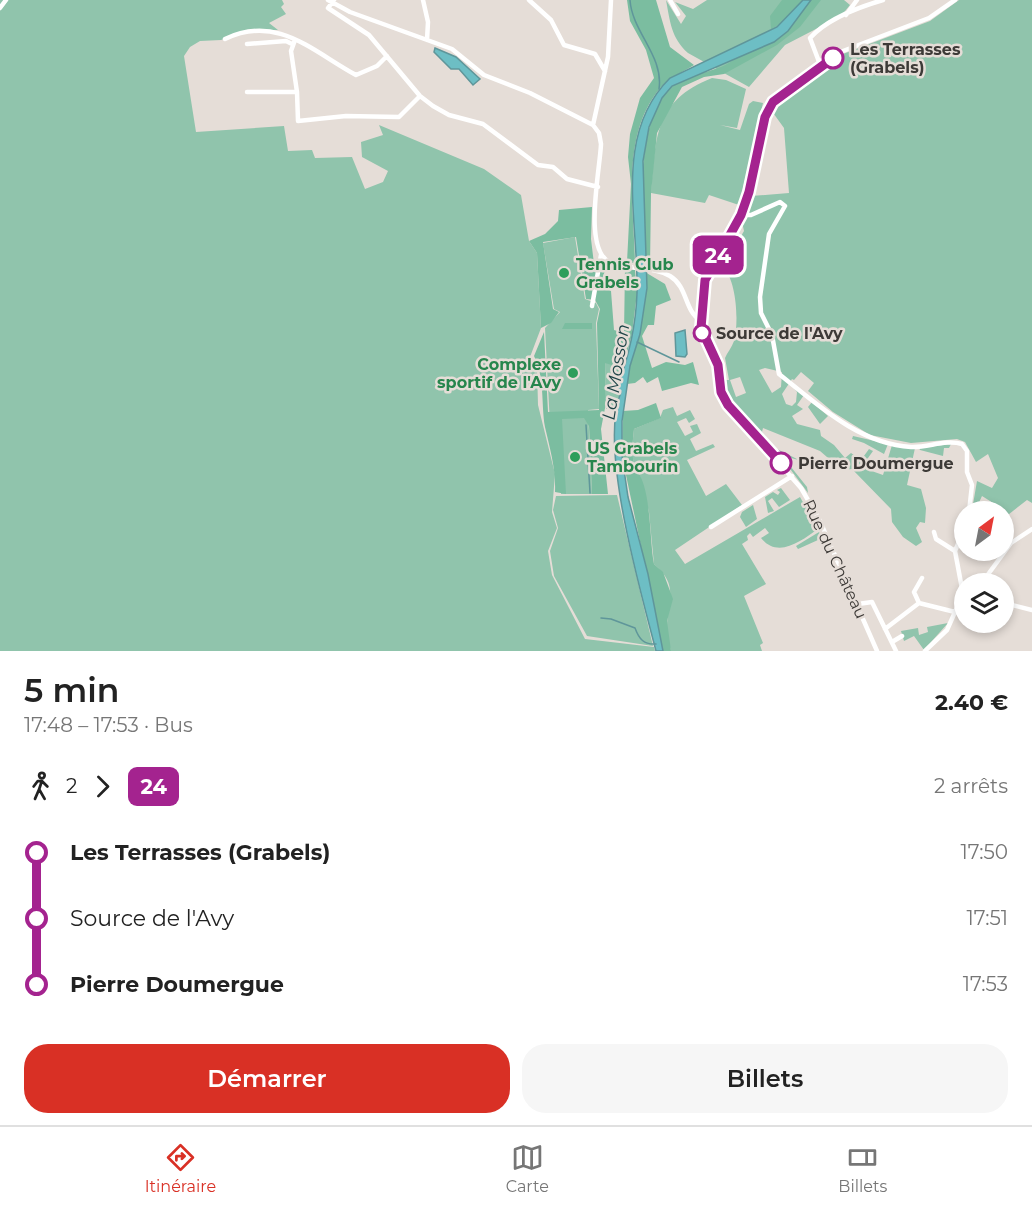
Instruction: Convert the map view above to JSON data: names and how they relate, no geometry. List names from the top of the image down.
{
  "streets": {
    "street": ["Rue du Château"]
  },
  "water": ["La Mosson"],
  "places": [
    "Les Terrasses (Grabels)",
    "Tennis Club Grabels",
    "Source de l'Avy",
    "Complexe sportif de l'Avy",
    "US Grabels Tambourin",
    "Pierre Doumergue"
  ],
  "lines": ["bus line 24"],
  "north": "top right",
  "page": {
    "on_map": "24",
    "heading": ["5 min", "17:48 – 17:53 · Bus", "2.40 €"],
    "legs": ["2", "24", "2 arrêts"],
    "list": [
      {
        "name": "Les Terrasses (Grabels)",
        "value": "17:50"
      },
      {
        "name": "Source de l'Avy",
        "value": "17:51"
      },
      {
        "name": "Pierre Doumergue",
        "value": "17:53"
      }
    ],
    "buttons": ["Démarrer", "Billets"],
    "tabs": ["Itinéraire", "Carte", "Billets"]
  }
}
